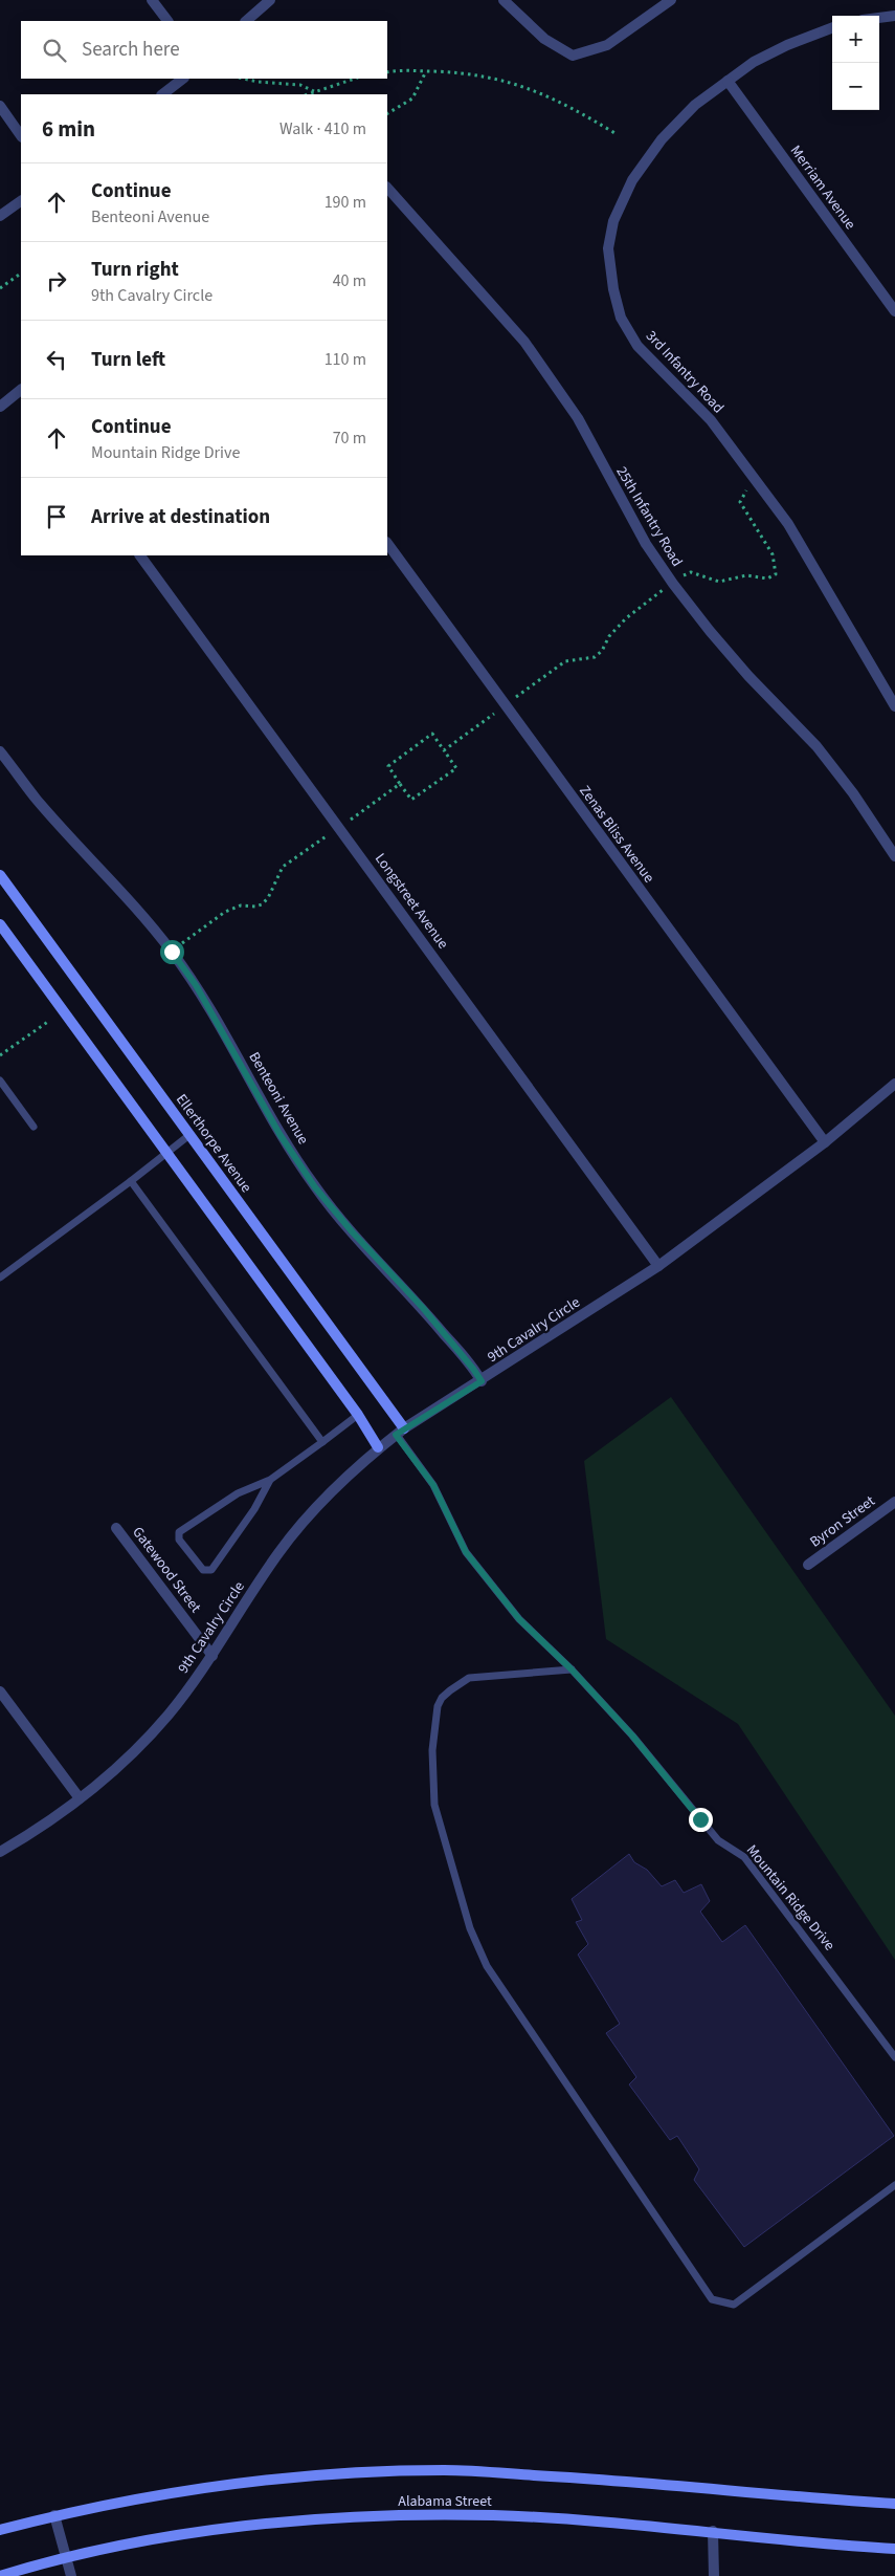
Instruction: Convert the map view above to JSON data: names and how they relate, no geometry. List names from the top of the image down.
{
  "streets": {
    "main road": ["Ellerthorpe Avenue", "Alabama Street"],
    "street": [
      "Merriam Avenue",
      "3rd Infantry Road",
      "25th Infantry Road",
      "Zenas Bliss Avenue",
      "Longstreet Avenue",
      "Benteoni Avenue",
      "9th Cavalry Circle",
      "Byron Street",
      "Gatewood Street"
    ],
    "lane": ["Mountain Ridge Drive"]
  },
  "crossings": [
    ["Merriam Avenue", "3rd Infantry Road"],
    ["Zenas Bliss Avenue", "9th Cavalry Circle"],
    ["Longstreet Avenue", "9th Cavalry Circle"],
    ["Benteoni Avenue", "9th Cavalry Circle"],
    ["Ellerthorpe Avenue", "9th Cavalry Circle"],
    ["Ellerthorpe Avenue", "Mountain Ridge Drive"],
    ["9th Cavalry Circle", "Gatewood Street"],
    ["9th Cavalry Circle", "Mountain Ridge Drive"]
  ],
  "page": {
    "map_buttons": ["+", "−"],
    "search": "Search here",
    "heading": ["6 min", "Walk · 410 m"],
    "list": [
      ["Continue", "Benteoni Avenue", "190 m"],
      ["Turn right", "9th Cavalry Circle", "40 m"],
      ["Turn left", "110 m"],
      ["Continue", "Mountain Ridge Drive", "70 m"],
      "Arrive at destination"
    ]
  }
}
